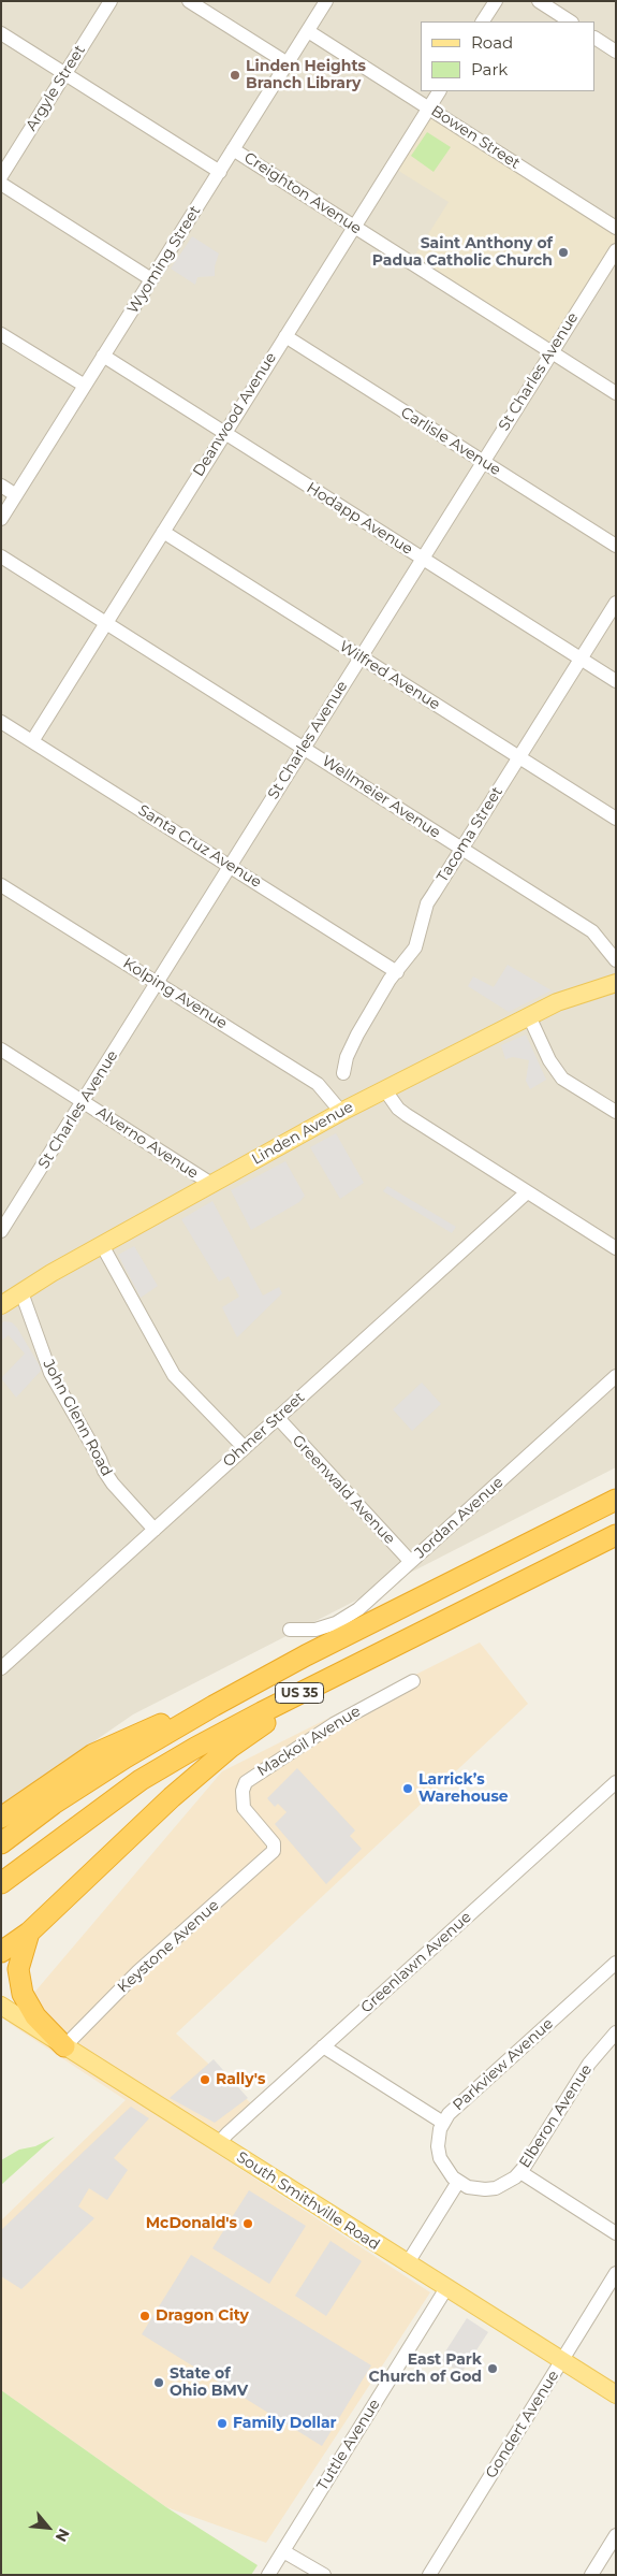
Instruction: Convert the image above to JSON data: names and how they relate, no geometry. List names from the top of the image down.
{
  "streets": {
    "highway": ["US 35"],
    "main road": ["Linden Avenue", "South Smithville Road"],
    "street": [
      "Argyle Street",
      "Bowen Street",
      "Creighton Avenue",
      "Wyoming Street",
      "St Charles Avenue",
      "Deanwood Avenue",
      "Carlisle Avenue",
      "Hodapp Avenue",
      "Wilfred Avenue",
      "Wellmeier Avenue",
      "Tacoma Street",
      "Santa Cruz Avenue",
      "Kolping Avenue",
      "Alverno Avenue",
      "John Glenn Road",
      "Ohmer Street",
      "Greenwald Avenue",
      "Jordan Avenue",
      "Mackoil Avenue",
      "Keystone Avenue",
      "Greenlawn Avenue",
      "Parkview Avenue",
      "Elberon Avenue",
      "Gondert Avenue",
      "Tuttle Avenue"
    ]
  },
  "crossings": [
    ["Bowen Street", "Wyoming Street"],
    ["Bowen Street", "Deanwood Avenue"],
    ["Creighton Avenue", "Wyoming Street"],
    ["Creighton Avenue", "St Charles Avenue"],
    ["Creighton Avenue", "Deanwood Avenue"],
    ["Wyoming Street", "Hodapp Avenue"],
    ["St Charles Avenue", "Carlisle Avenue"],
    ["St Charles Avenue", "Hodapp Avenue"],
    ["St Charles Avenue", "Wilfred Avenue"],
    ["St Charles Avenue", "Wellmeier Avenue"],
    ["St Charles Avenue", "Santa Cruz Avenue"],
    ["St Charles Avenue", "Kolping Avenue"],
    ["St Charles Avenue", "Alverno Avenue"],
    ["Deanwood Avenue", "Carlisle Avenue"],
    ["Deanwood Avenue", "Hodapp Avenue"],
    ["Deanwood Avenue", "Wilfred Avenue"],
    ["Deanwood Avenue", "Wellmeier Avenue"],
    ["Deanwood Avenue", "Santa Cruz Avenue"],
    ["Hodapp Avenue", "Tacoma Street"],
    ["Wilfred Avenue", "Tacoma Street"],
    ["Wellmeier Avenue", "Tacoma Street"],
    ["Tacoma Street", "Santa Cruz Avenue"],
    ["Kolping Avenue", "Linden Avenue"],
    ["Linden Avenue", "Alverno Avenue"],
    ["Linden Avenue", "John Glenn Road"],
    ["John Glenn Road", "Ohmer Street"],
    ["Ohmer Street", "Greenwald Avenue"],
    ["Greenwald Avenue", "Jordan Avenue"],
    ["Mackoil Avenue", "Keystone Avenue"],
    ["Keystone Avenue", "South Smithville Road"],
    ["Greenlawn Avenue", "South Smithville Road"],
    ["Parkview Avenue", "Elberon Avenue"],
    ["South Smithville Road", "Gondert Avenue"],
    ["South Smithville Road", "Tuttle Avenue"]
  ],
  "places": [
    "Linden Heights Branch Library",
    "Saint Anthony of Padua Catholic Church",
    "Larrick’s Warehouse",
    "Rally's",
    "McDonald's",
    "Dragon City",
    "East Park Church of God",
    "State of Ohio BMV",
    "Family Dollar"
  ],
  "legend": ["Road", "Park"],
  "north": "bottom right"
}
